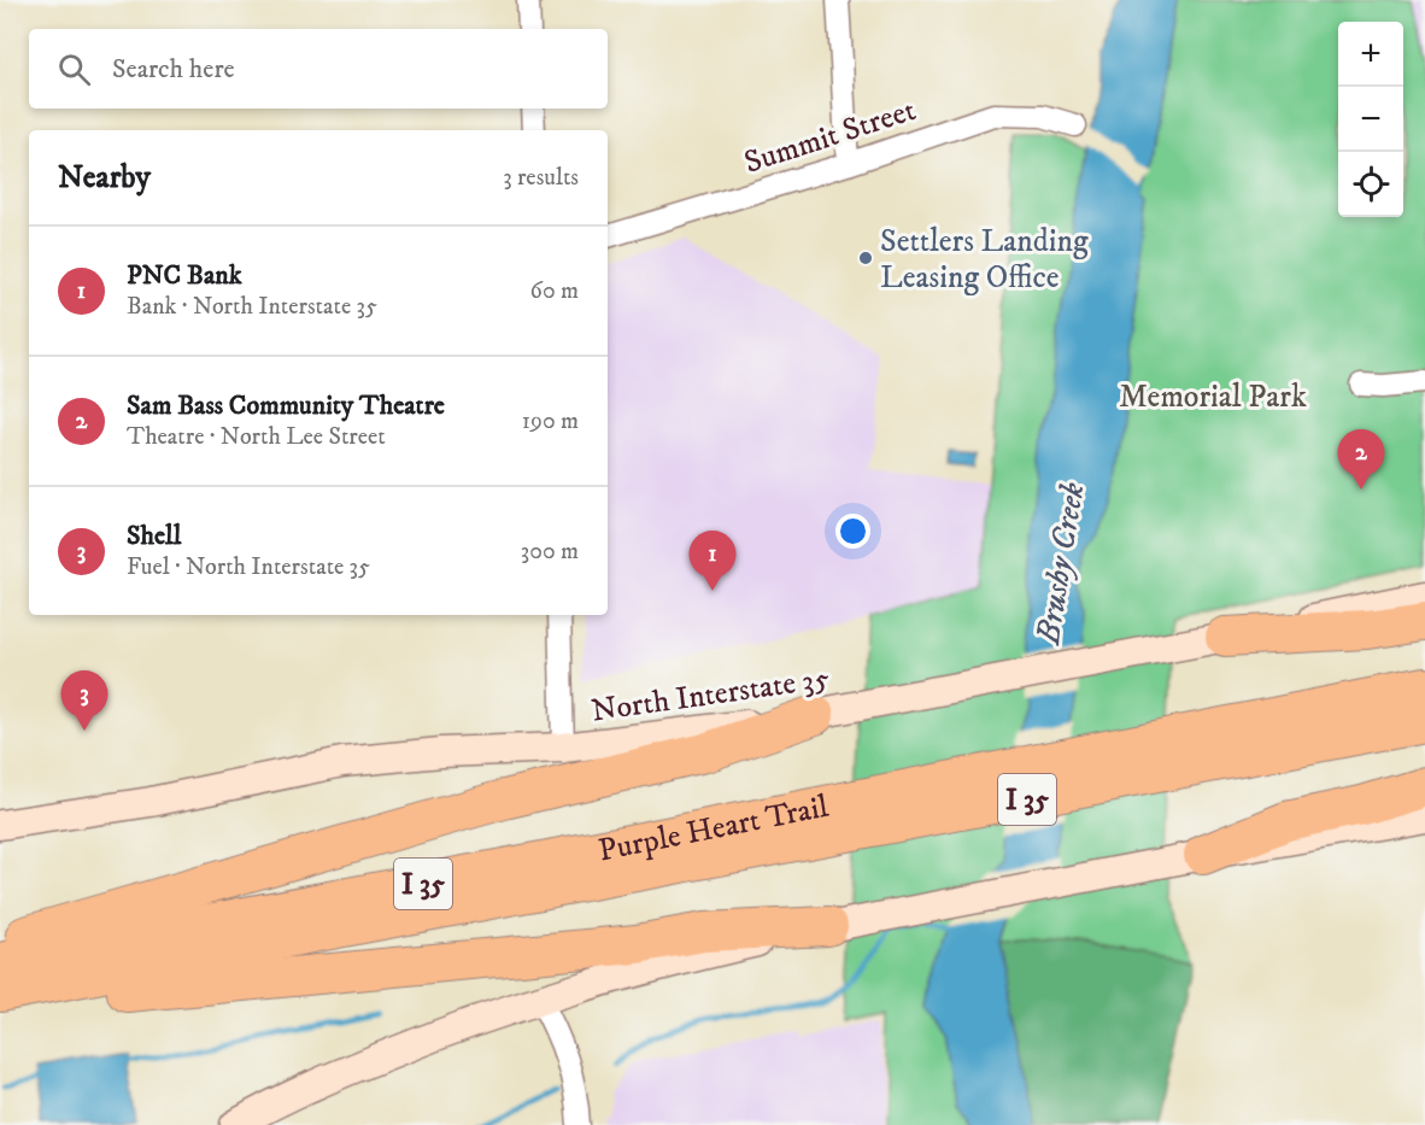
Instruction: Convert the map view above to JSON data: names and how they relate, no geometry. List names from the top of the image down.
{
  "streets": {
    "highway": ["I 35", "Purple Heart Trail"],
    "main road": ["North Interstate 35"],
    "street": ["Summit Street"]
  },
  "water": ["Brushy Creek"],
  "parks": ["Memorial Park"],
  "places": ["Settlers Landing Leasing Office"],
  "page": {
    "map_buttons": ["+", "−"],
    "search": "Search here",
    "heading": ["Nearby", "3 results"],
    "list": [
      {
        "mark": "1",
        "name": "PNC Bank",
        "note": "Bank · North Interstate 35",
        "value": "60 m"
      },
      {
        "mark": "2",
        "name": "Sam Bass Community Theatre",
        "note": "Theatre · North Lee Street",
        "value": "190 m"
      },
      {
        "mark": "3",
        "name": "Shell",
        "note": "Fuel · North Interstate 35",
        "value": "300 m"
      }
    ],
    "pins": ["2", "1", "3"]
  }
}
